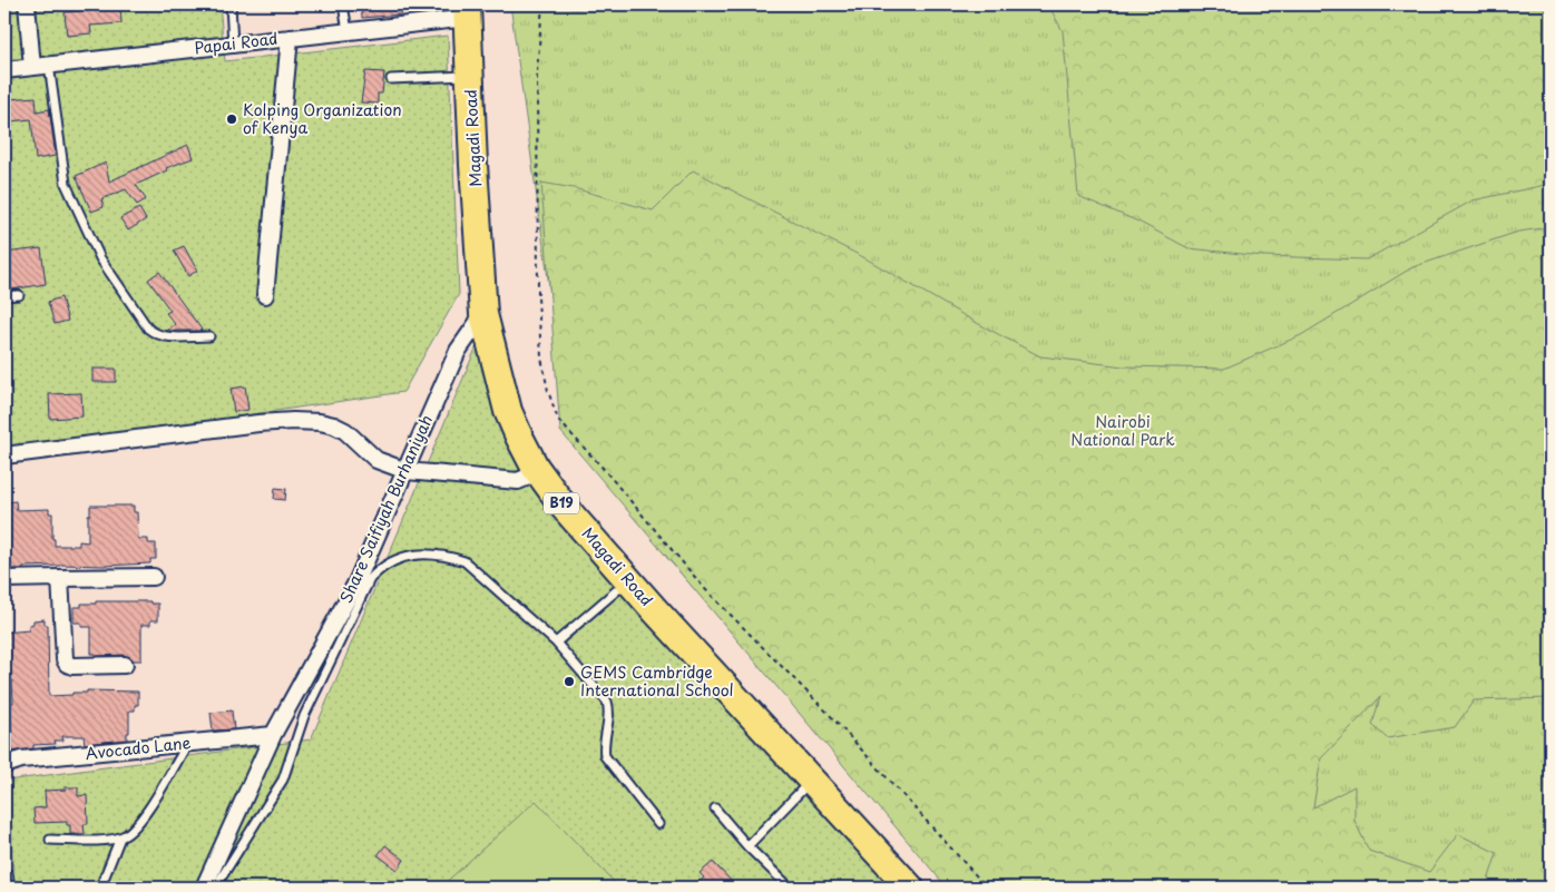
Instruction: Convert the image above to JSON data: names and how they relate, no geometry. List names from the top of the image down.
{
  "streets": {
    "highway": ["Magadi Road", "B19"],
    "street": ["Papai Road", "Share Saifiyah Burhaniyah", "Avocado Lane"]
  },
  "crossings": [
    ["Papai Road", "Magadi Road"],
    ["Magadi Road", "Share Saifiyah Burhaniyah"],
    ["Share Saifiyah Burhaniyah", "Avocado Lane"]
  ],
  "parks": ["Nairobi National Park"],
  "places": ["Kolping Organization of Kenya", "GEMS Cambridge International School"]
}
